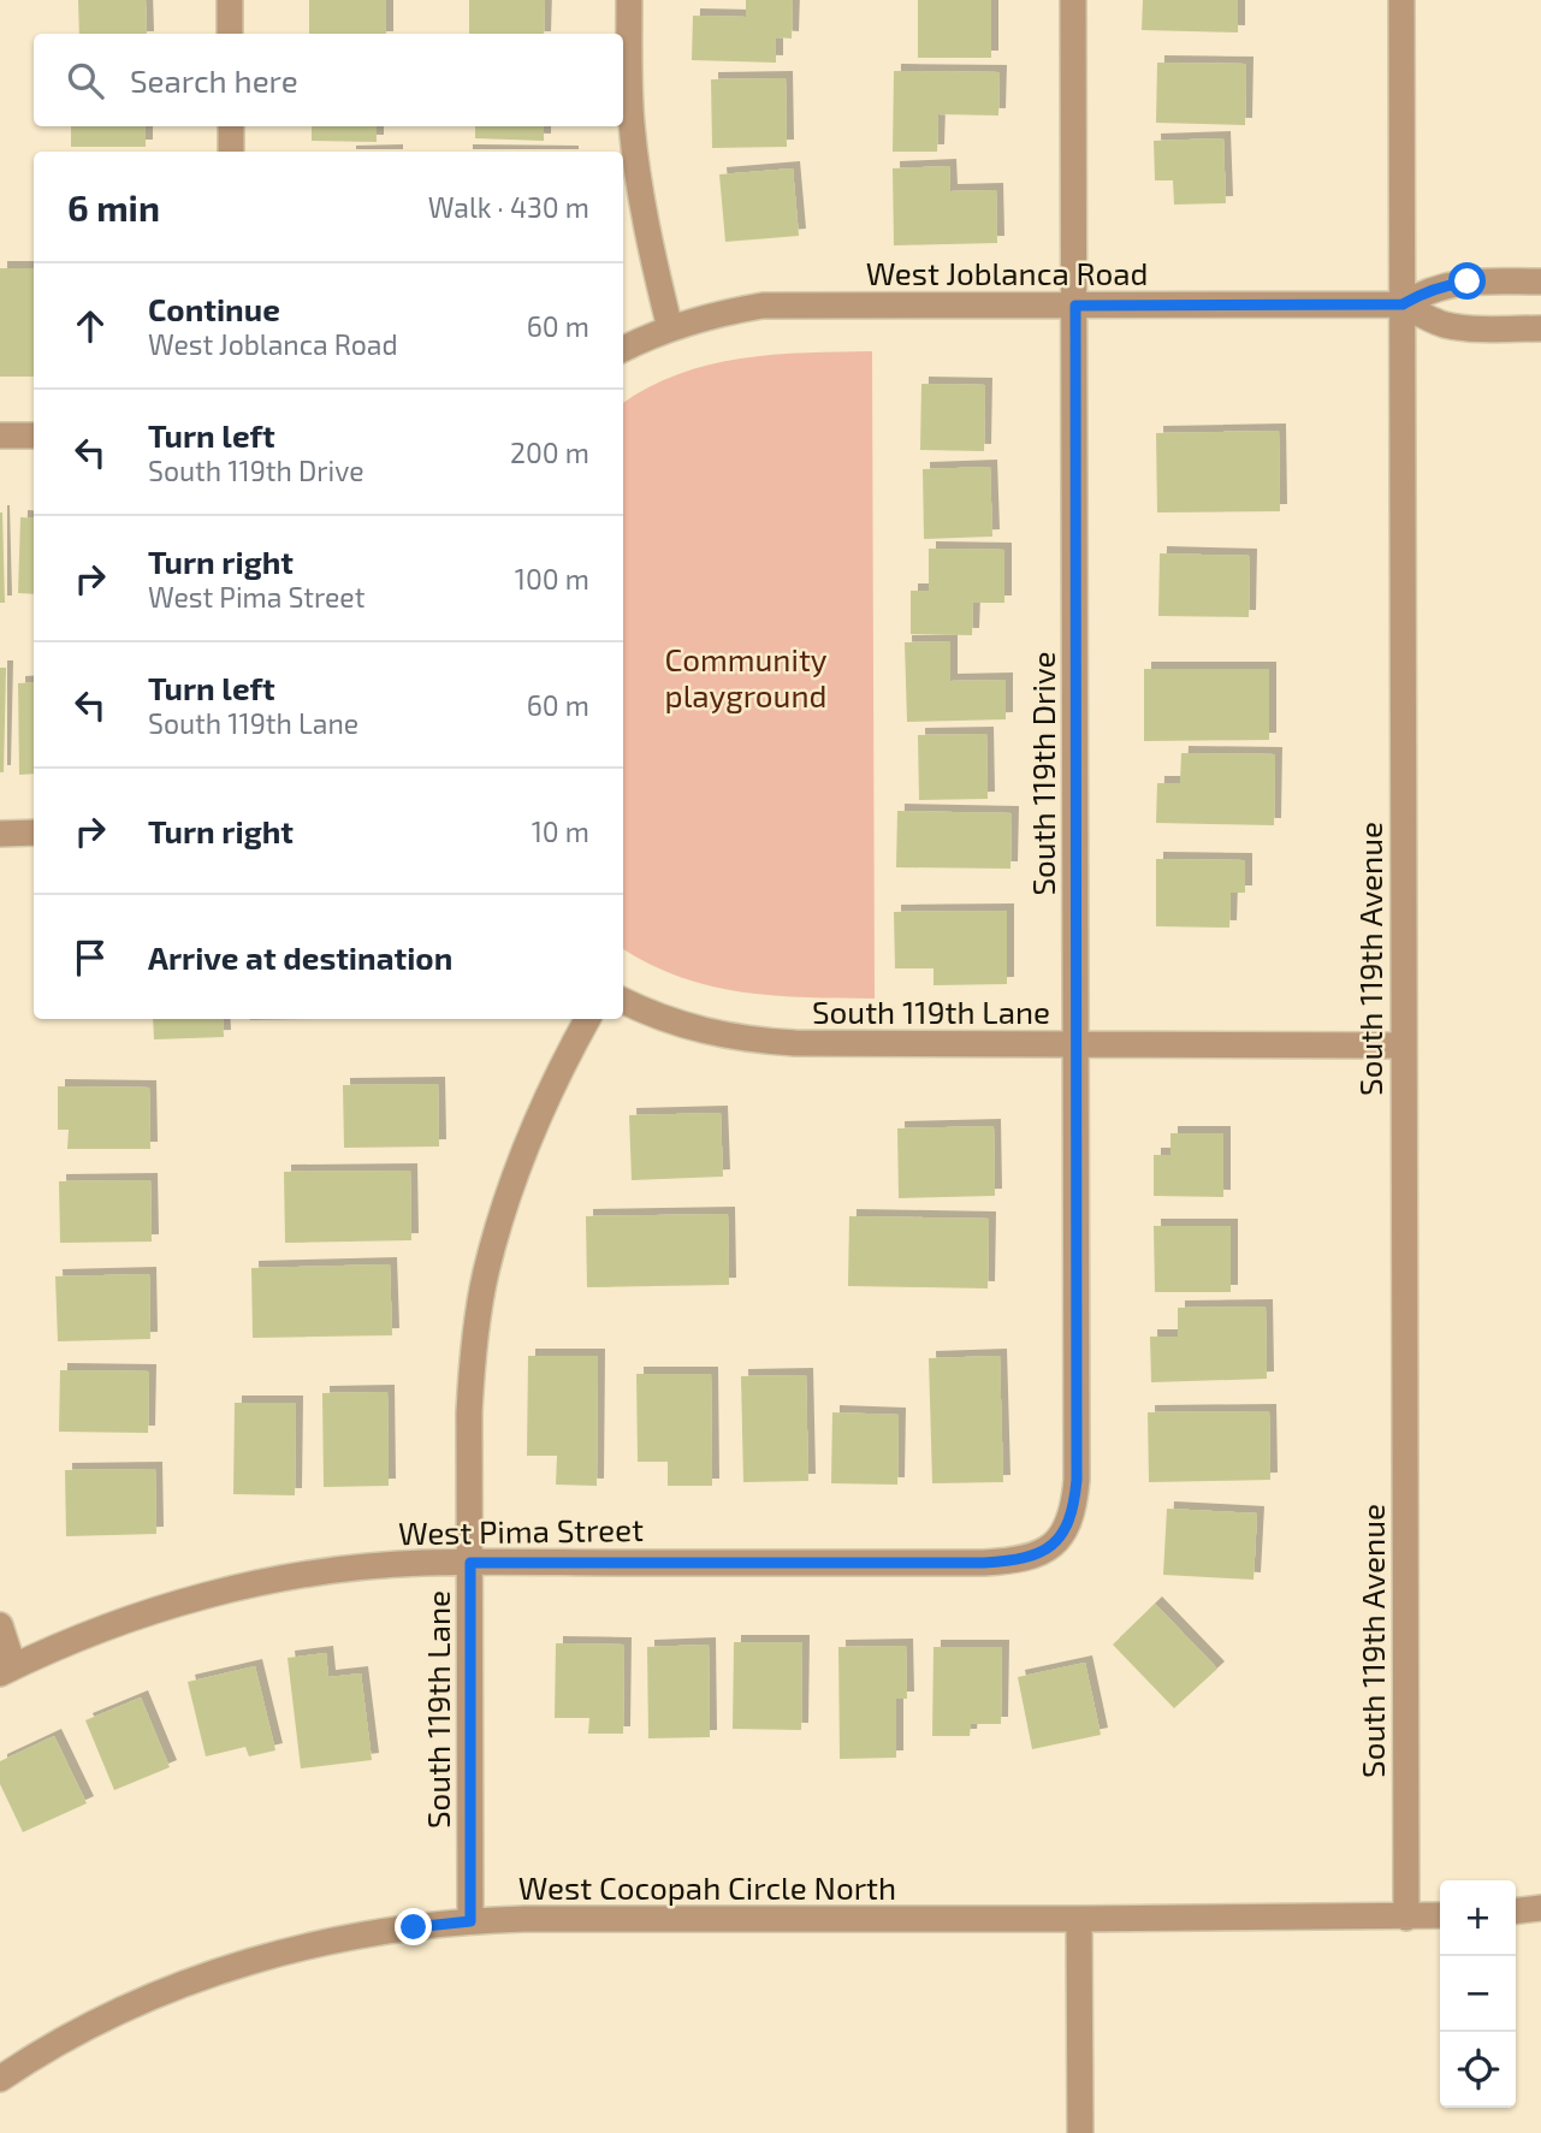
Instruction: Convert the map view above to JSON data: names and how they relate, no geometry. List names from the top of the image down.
{
  "streets": {
    "street": [
      "West Joblanca Road",
      "South 119th Drive",
      "South 119th Avenue",
      "South 119th Lane",
      "West Pima Street",
      "West Cocopah Circle North"
    ]
  },
  "crossings": [
    ["West Joblanca Road", "South 119th Drive"],
    ["West Joblanca Road", "South 119th Avenue"],
    ["South 119th Drive", "South 119th Lane"],
    ["South 119th Drive", "West Pima Street"],
    ["South 119th Avenue", "South 119th Lane"],
    ["South 119th Avenue", "West Cocopah Circle North"],
    ["South 119th Lane", "West Pima Street"],
    ["South 119th Lane", "West Cocopah Circle North"]
  ],
  "parks": ["Community playground"],
  "page": {
    "search": "Search here",
    "heading": ["6 min", "Walk · 430 m"],
    "list": [
      ["Continue", "West Joblanca Road", "60 m"],
      ["Turn left", "South 119th Drive", "200 m"],
      ["Turn right", "West Pima Street", "100 m"],
      ["Turn left", "South 119th Lane", "60 m"],
      ["Turn right", "10 m"],
      "Arrive at destination"
    ],
    "map_buttons": ["+", "−"]
  }
}
